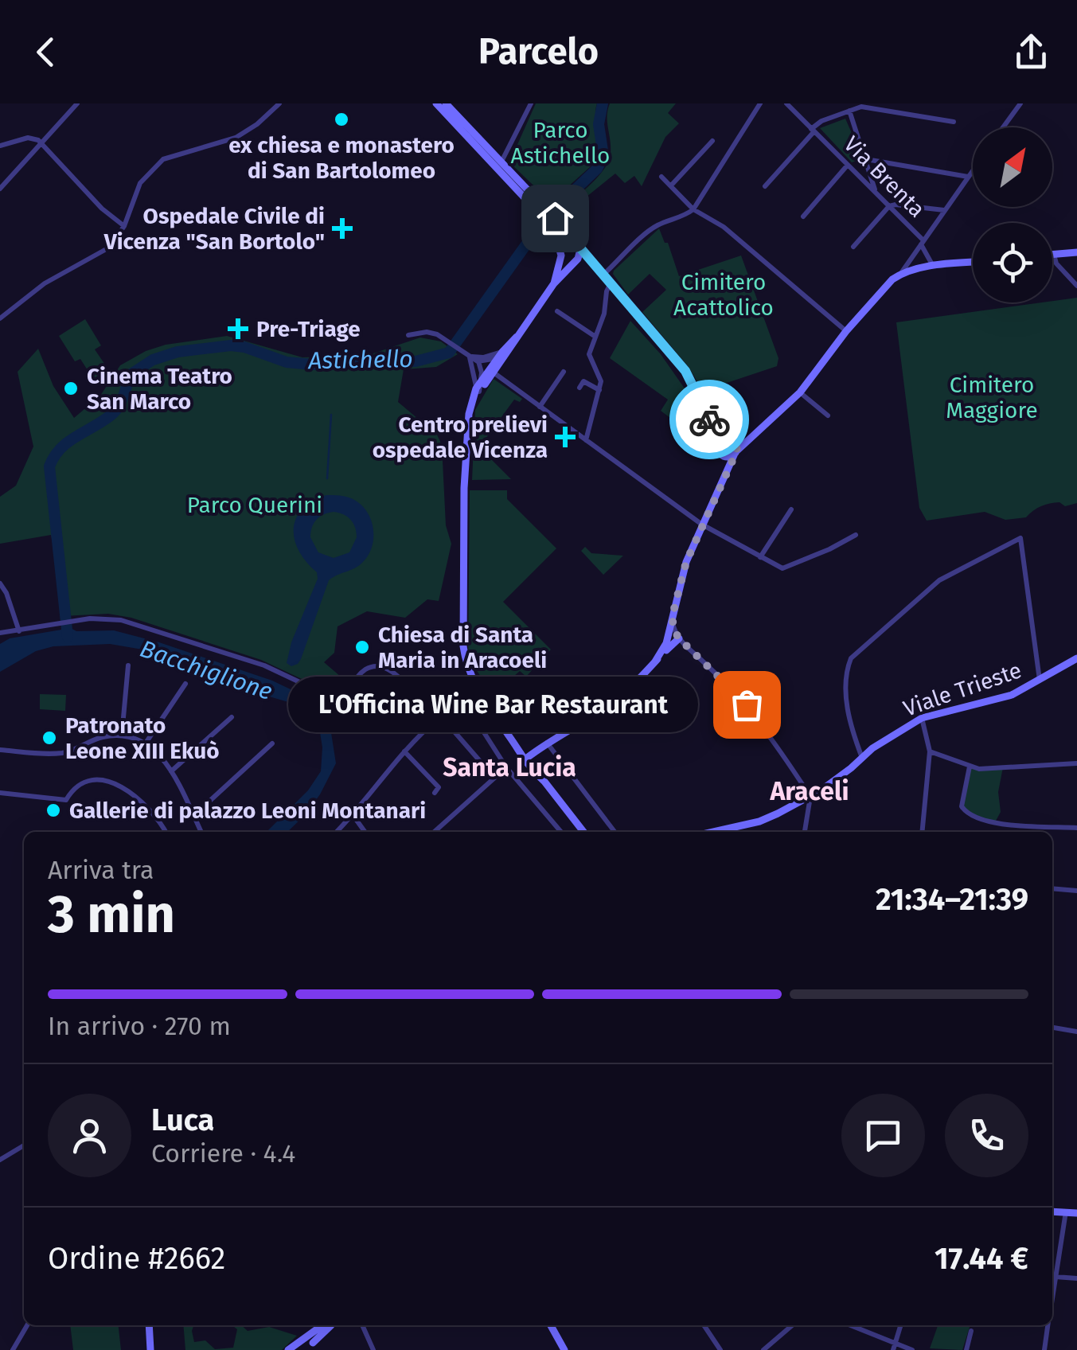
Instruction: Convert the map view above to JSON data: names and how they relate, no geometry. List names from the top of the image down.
{
  "streets": {
    "main road": ["Viale Trieste"],
    "street": ["Via Brenta"]
  },
  "districts": ["Santa Lucia", "Araceli"],
  "water": ["Astichello", "Bacchiglione"],
  "parks": [
    "Parco Astichello",
    "Cimitero Acattolico",
    "Cimitero Maggiore",
    "Parco Querini"
  ],
  "places": {
    "other": [
      "ex chiesa e monastero di San Bartolomeo",
      "Cinema Teatro San Marco",
      "Chiesa di Santa Maria in Aracoeli",
      "L'Officina Wine Bar Restaurant",
      "Patronato Leone XIII Ekuò",
      "Gallerie di palazzo Leoni Montanari"
    ],
    "health": ["Ospedale Civile di Vicenza \"San Bortolo\"", "Pre-Triage", "Centro prelievi ospedale Vicenza"]
  },
  "north": "top right",
  "page": {
    "header": "Parcelo",
    "bubble": "L'Officina Wine Bar Restaurant",
    "heading": ["3 min", "Arriva tra", "21:34–21:39"],
    "panel": [
      "Luca",
      "Corriere · 4.4",
      "Ordine #2662",
      "17.44 €"
    ],
    "bar": "In arrivo · 270 m"
  }
}
